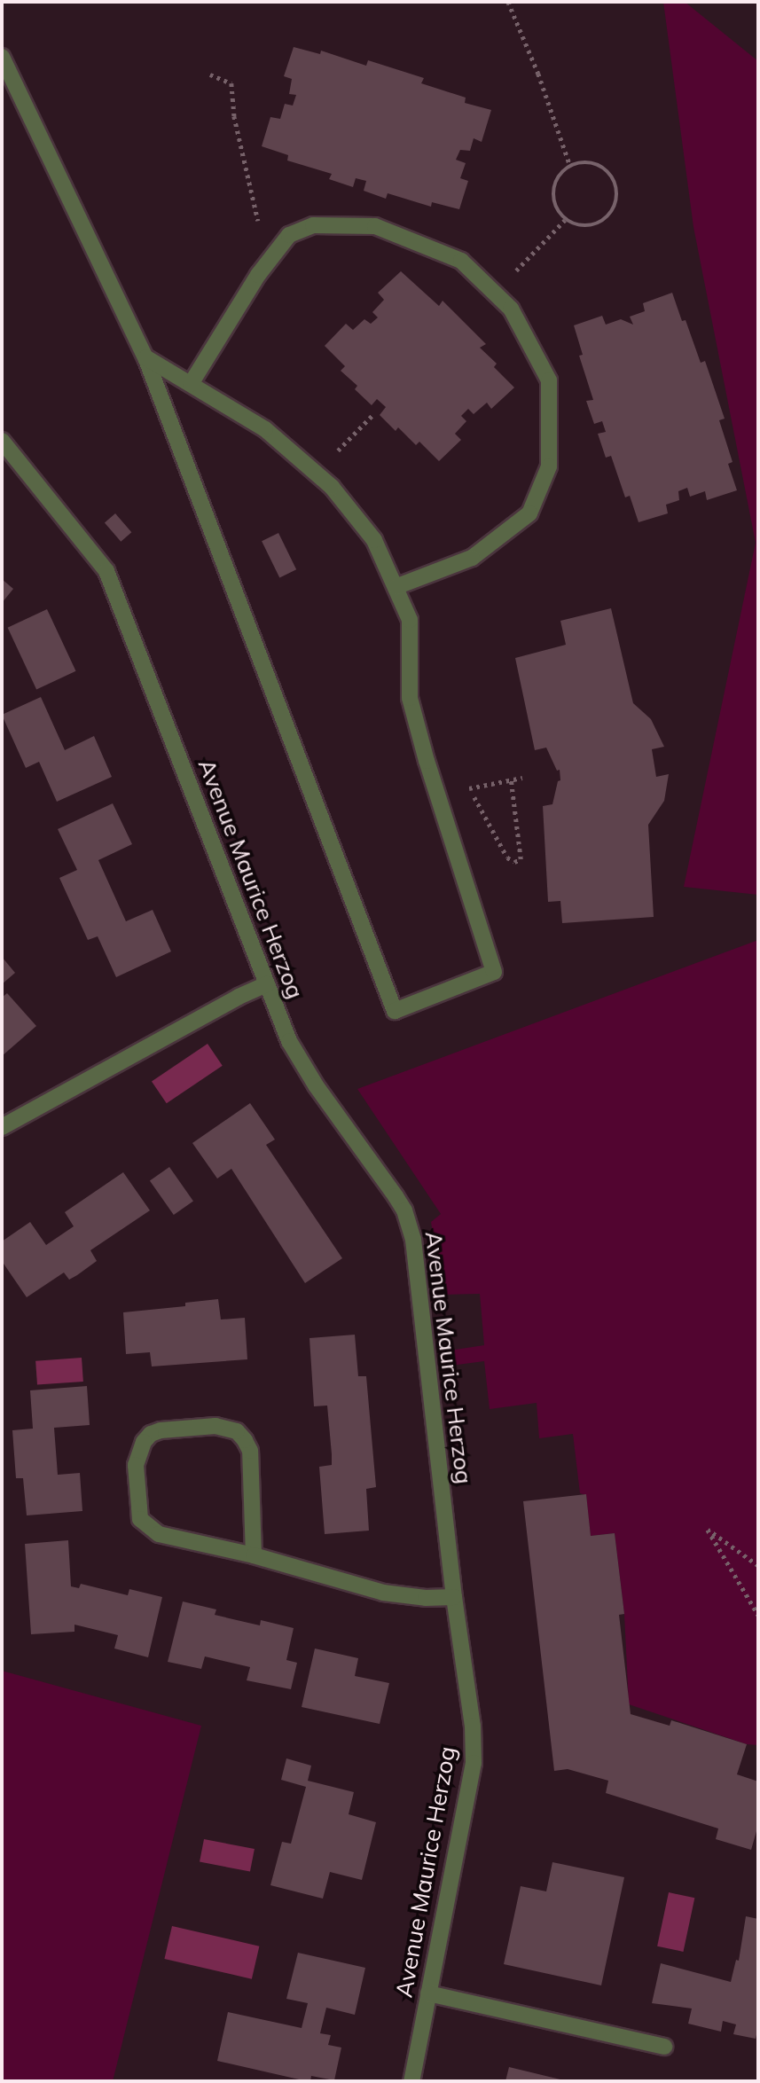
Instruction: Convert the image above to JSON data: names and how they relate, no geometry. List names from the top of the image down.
{
  "streets": {
    "street": ["Avenue Maurice Herzog"]
  }
}
